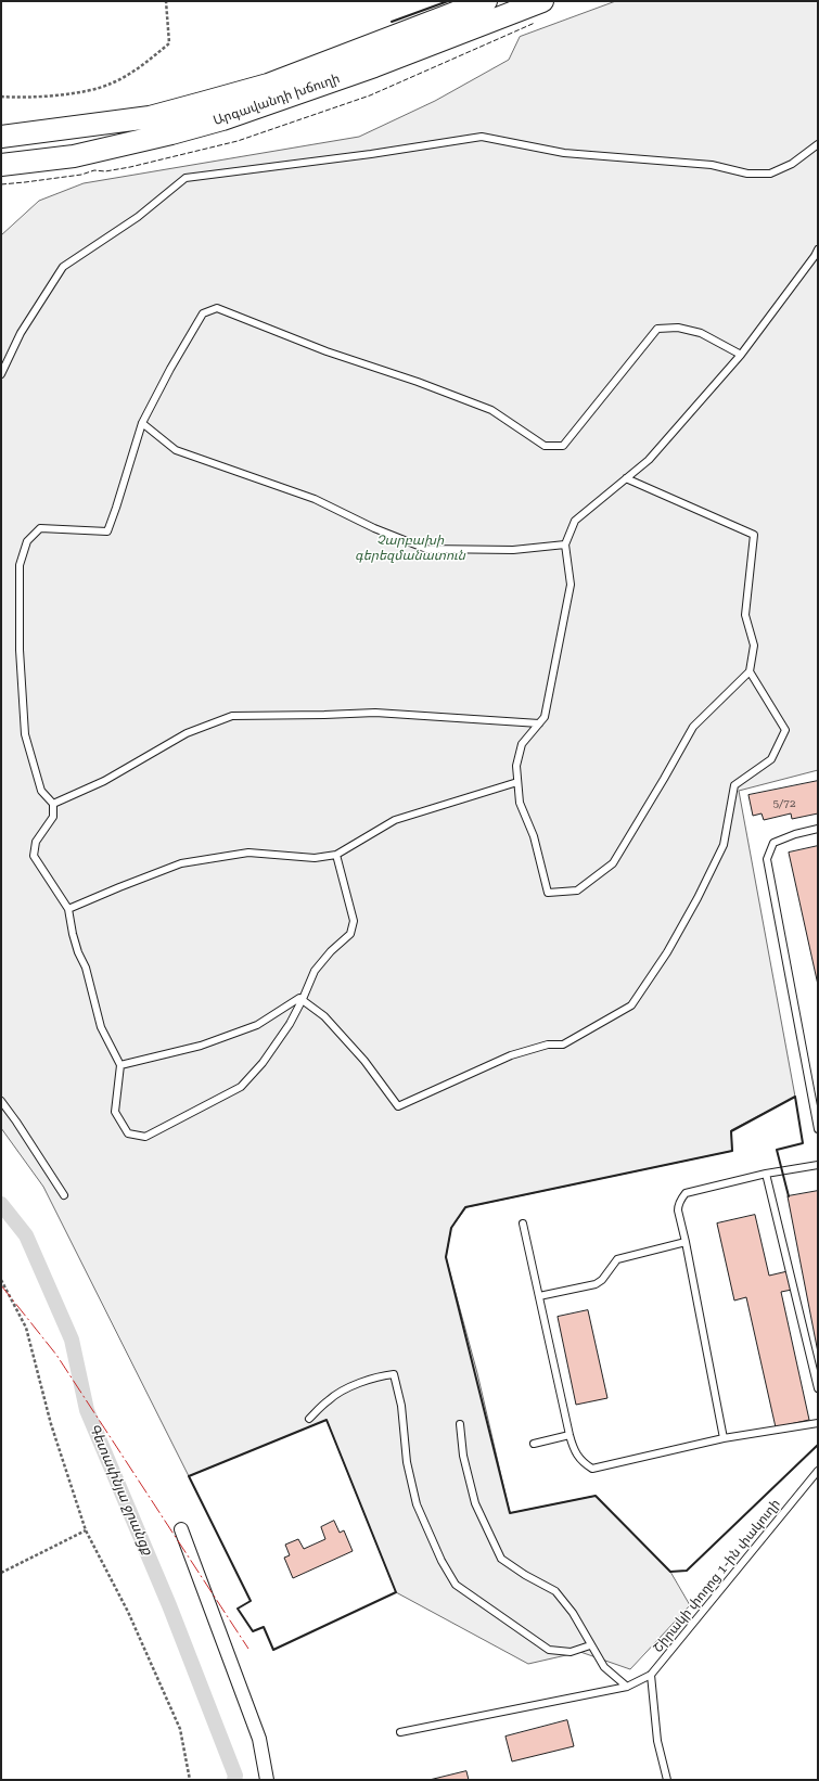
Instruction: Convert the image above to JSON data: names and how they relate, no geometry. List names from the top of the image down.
{
  "streets": {
    "highway": ["Արգավանդի խճուղի"],
    "lane": ["Շիրակի փողոց 1-ին փակուղի"]
  },
  "water": ["Գետափնյա ջրանցք"],
  "parks": ["Չարբախի գերեզմանատուն"],
  "house_numbers": ["5/72"]
}
